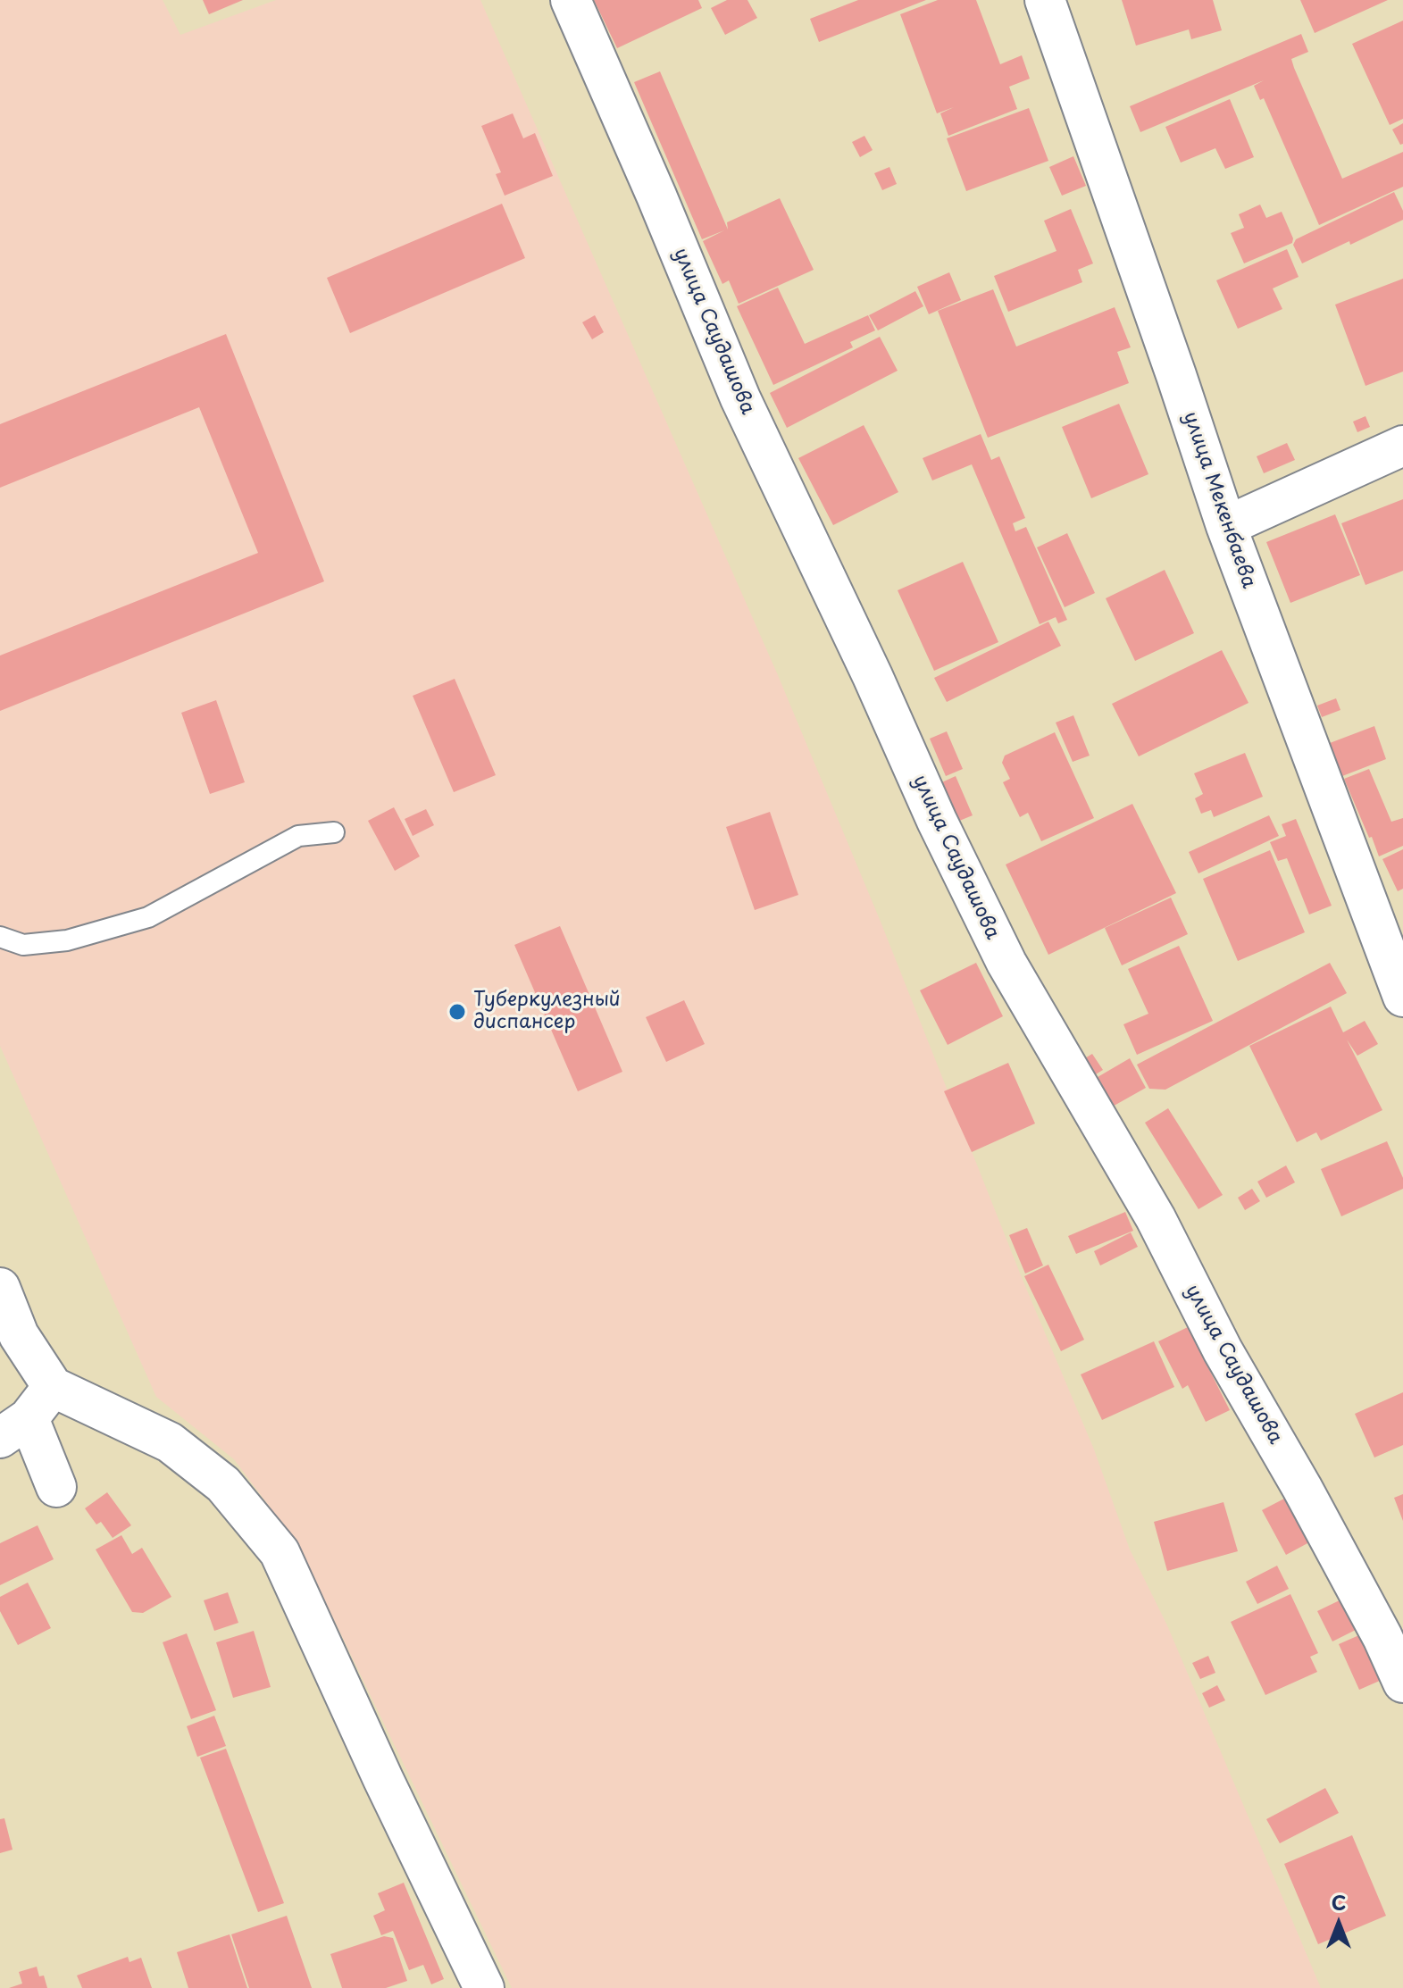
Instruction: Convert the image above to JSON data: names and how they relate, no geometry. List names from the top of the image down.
{
  "streets": {
    "street": ["улица Саудашова", "улица Мекенбаева"]
  },
  "places": ["Туберкулезный диспансер"],
  "north": "top"
}
